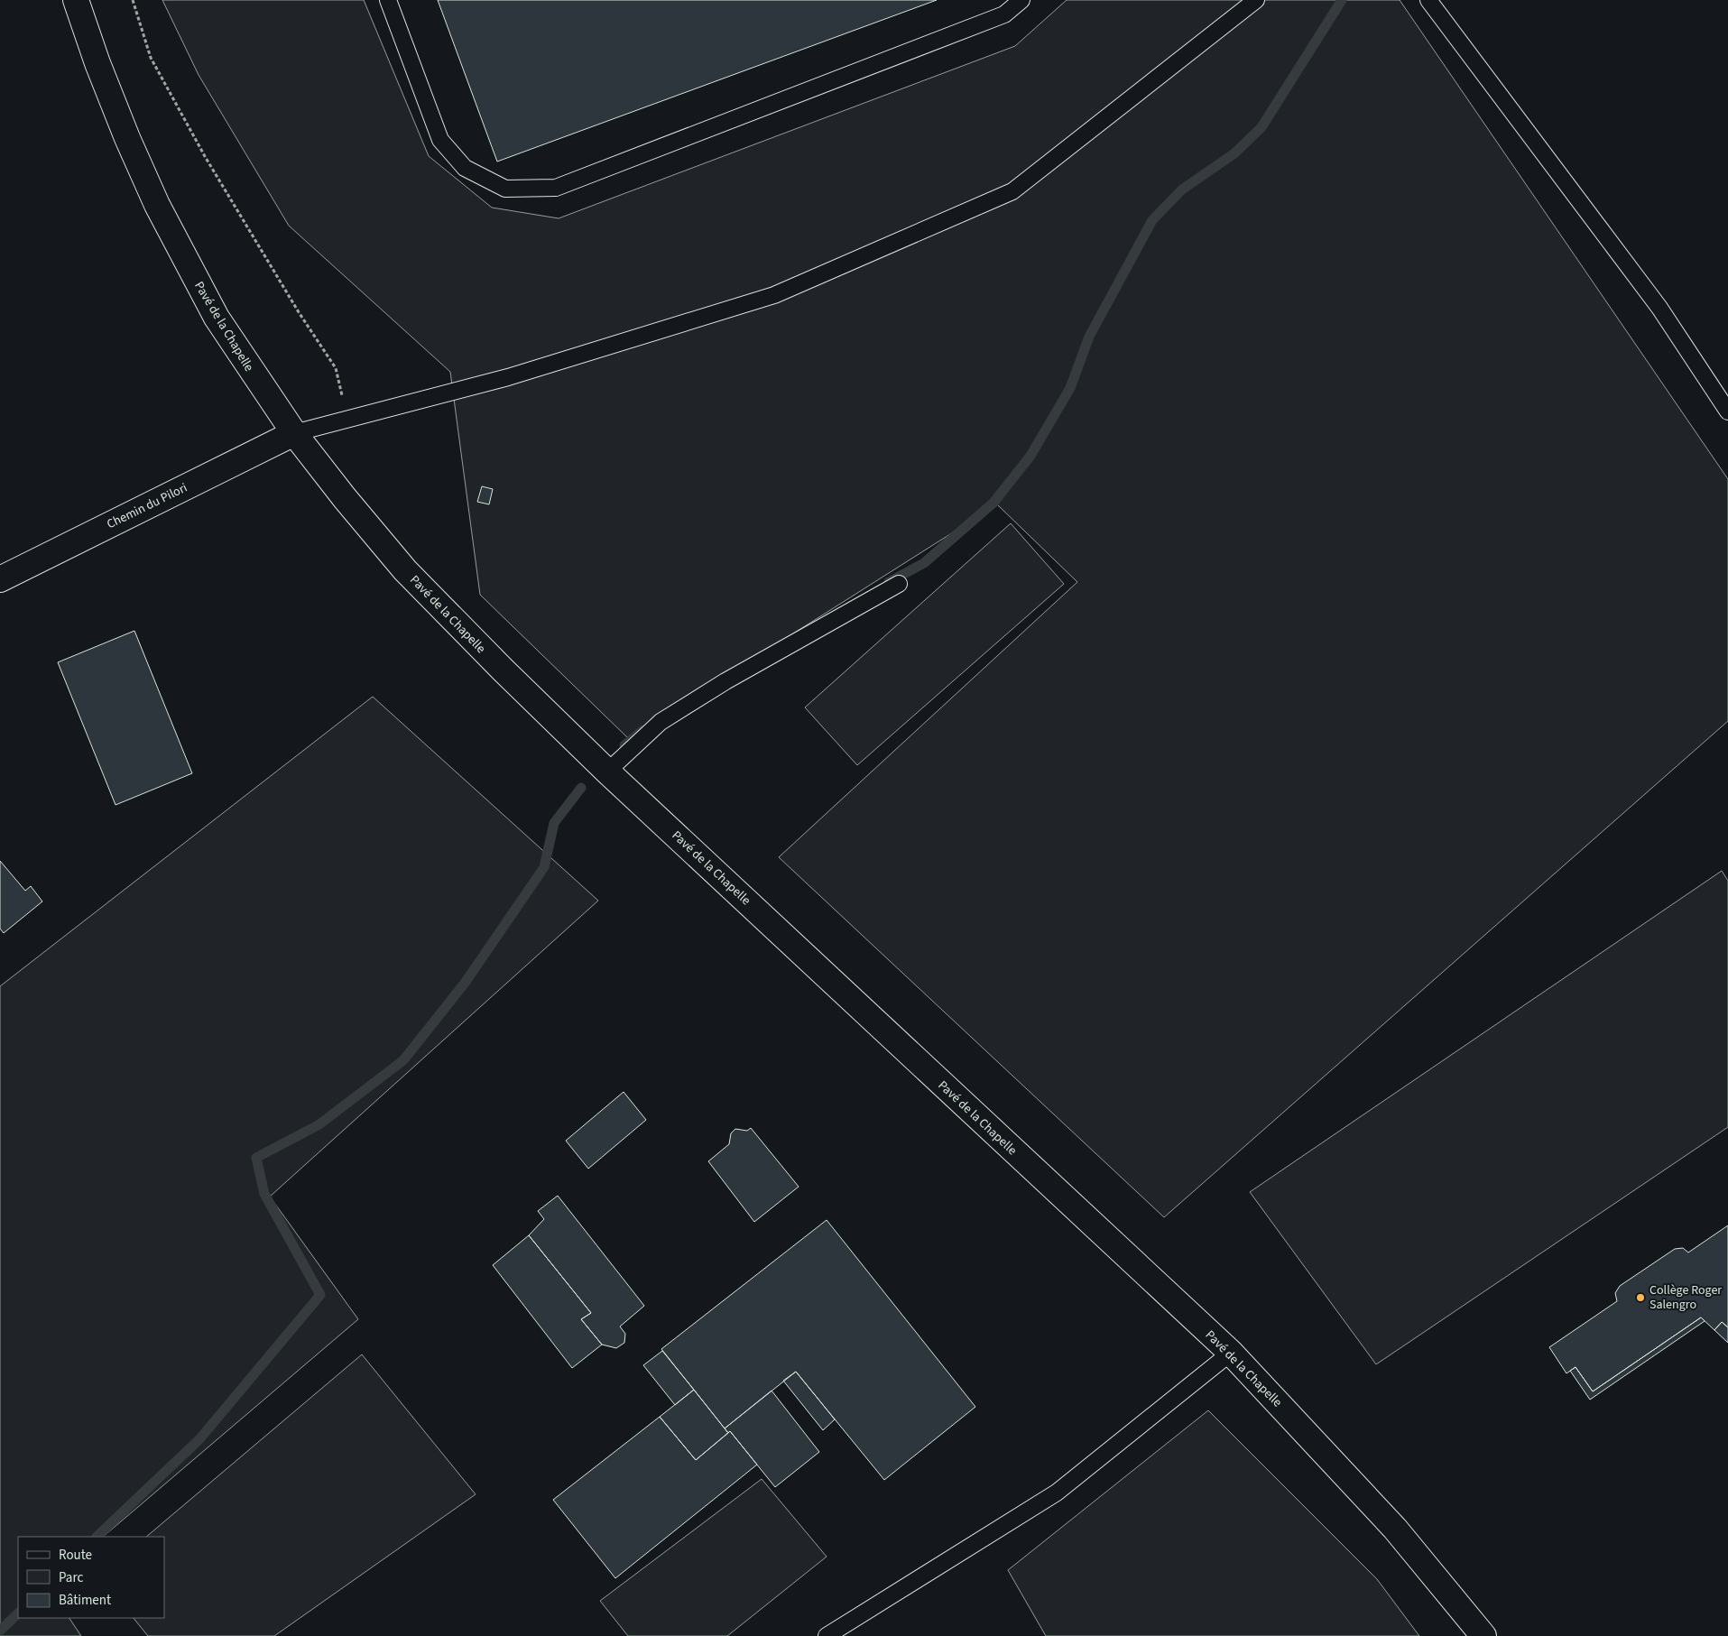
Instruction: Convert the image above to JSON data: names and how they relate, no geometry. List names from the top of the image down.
{
  "streets": {
    "main road": ["Pavé de la Chapelle", "Chemin du Pilori"]
  },
  "crossings": [
    ["Pavé de la Chapelle", "Chemin du Pilori"]
  ],
  "places": ["Collège Roger Salengro"],
  "legend": ["Route", "Parc", "Bâtiment"]
}
